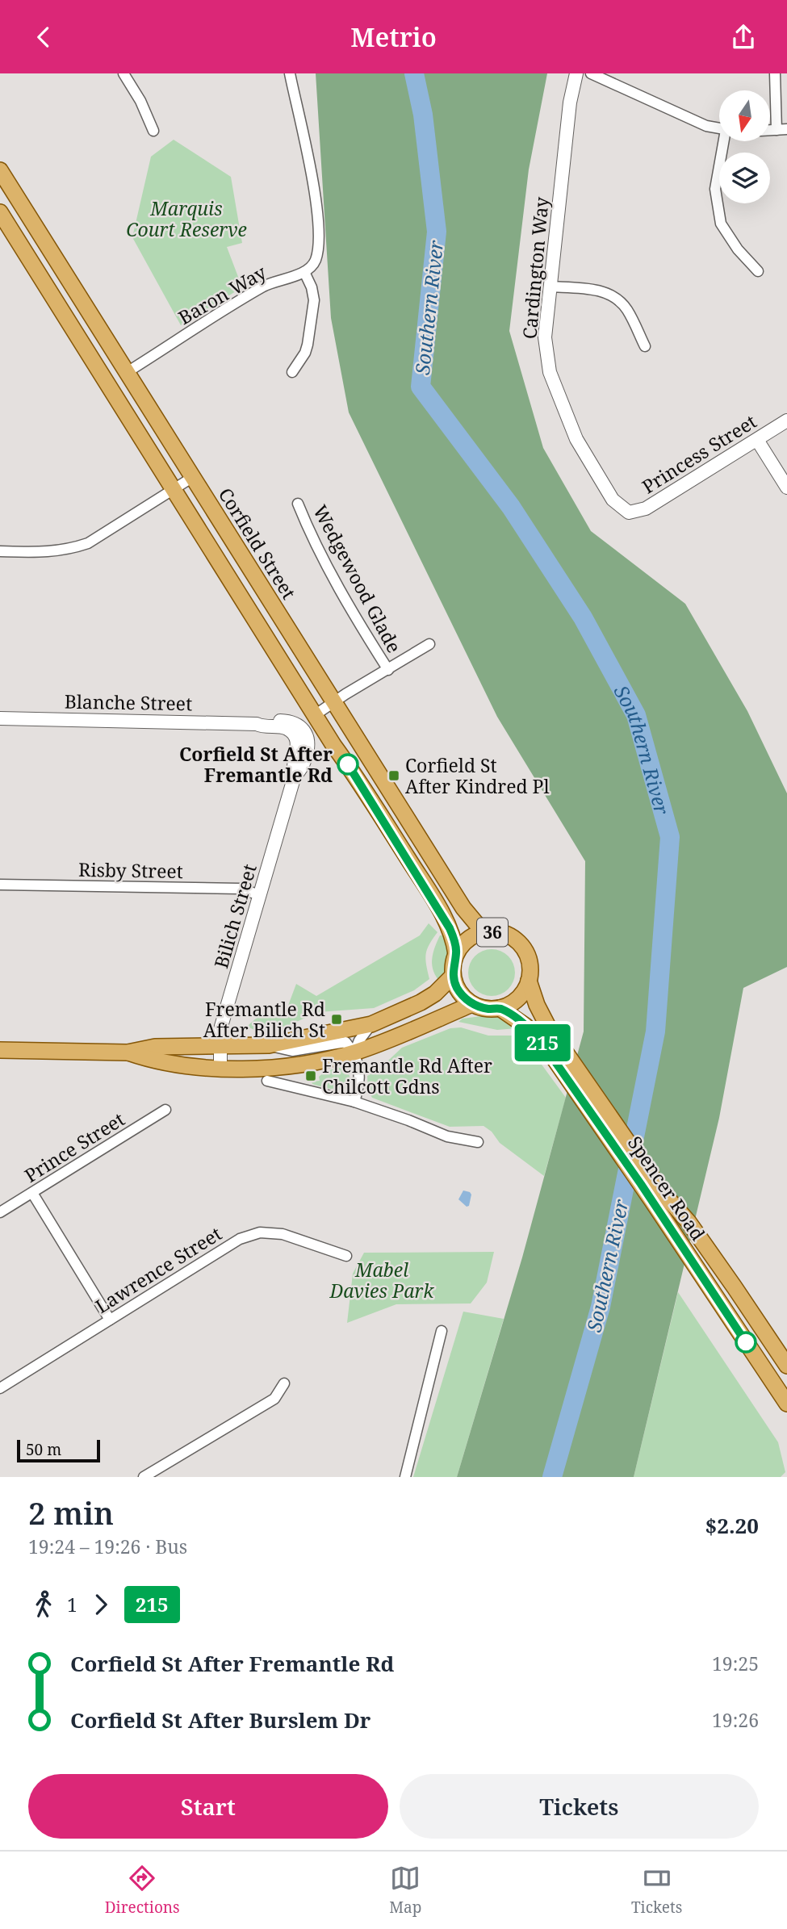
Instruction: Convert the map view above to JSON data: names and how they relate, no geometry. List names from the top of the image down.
{
  "streets": {
    "main road": ["Corfield Street", "36", "Spencer Road"],
    "street": [
      "Cardington Way",
      "Baron Way",
      "Princess Street",
      "Wedgewood Glade",
      "Blanche Street",
      "Risby Street",
      "Bilich Street",
      "Prince Street",
      "Lawrence Street"
    ]
  },
  "crossings": [
    ["Cardington Way", "Princess Street"],
    ["Baron Way", "Corfield Street"],
    ["Corfield Street", "36"],
    ["Corfield Street", "Spencer Road"],
    ["Blanche Street", "Bilich Street"],
    ["Risby Street", "Bilich Street"],
    ["36", "Spencer Road"]
  ],
  "water": ["Southern River"],
  "parks": ["Marquis Court Reserve", "Mabel Davies Park"],
  "places": {
    "other": ["Corfield St After Fremantle Rd"],
    "transit": ["Corfield St After Kindred Pl", "Fremantle Rd After Bilich St", "Fremantle Rd After Chilcott Gdns"]
  },
  "lines": ["bus line 215"],
  "scale_bar": "50 m",
  "north": "bottom",
  "page": {
    "header": "Metrio",
    "on_map": "215",
    "scale": "50 m",
    "heading": ["2 min", "19:24 – 19:26 · Bus", "$2.20"],
    "legs": ["1", "215"],
    "list": [
      {
        "name": "Corfield St After Fremantle Rd",
        "value": "19:25"
      },
      {
        "name": "Corfield St After Burslem Dr",
        "value": "19:26"
      }
    ],
    "buttons": ["Start", "Tickets"],
    "tabs": ["Directions", "Map", "Tickets"]
  }
}
